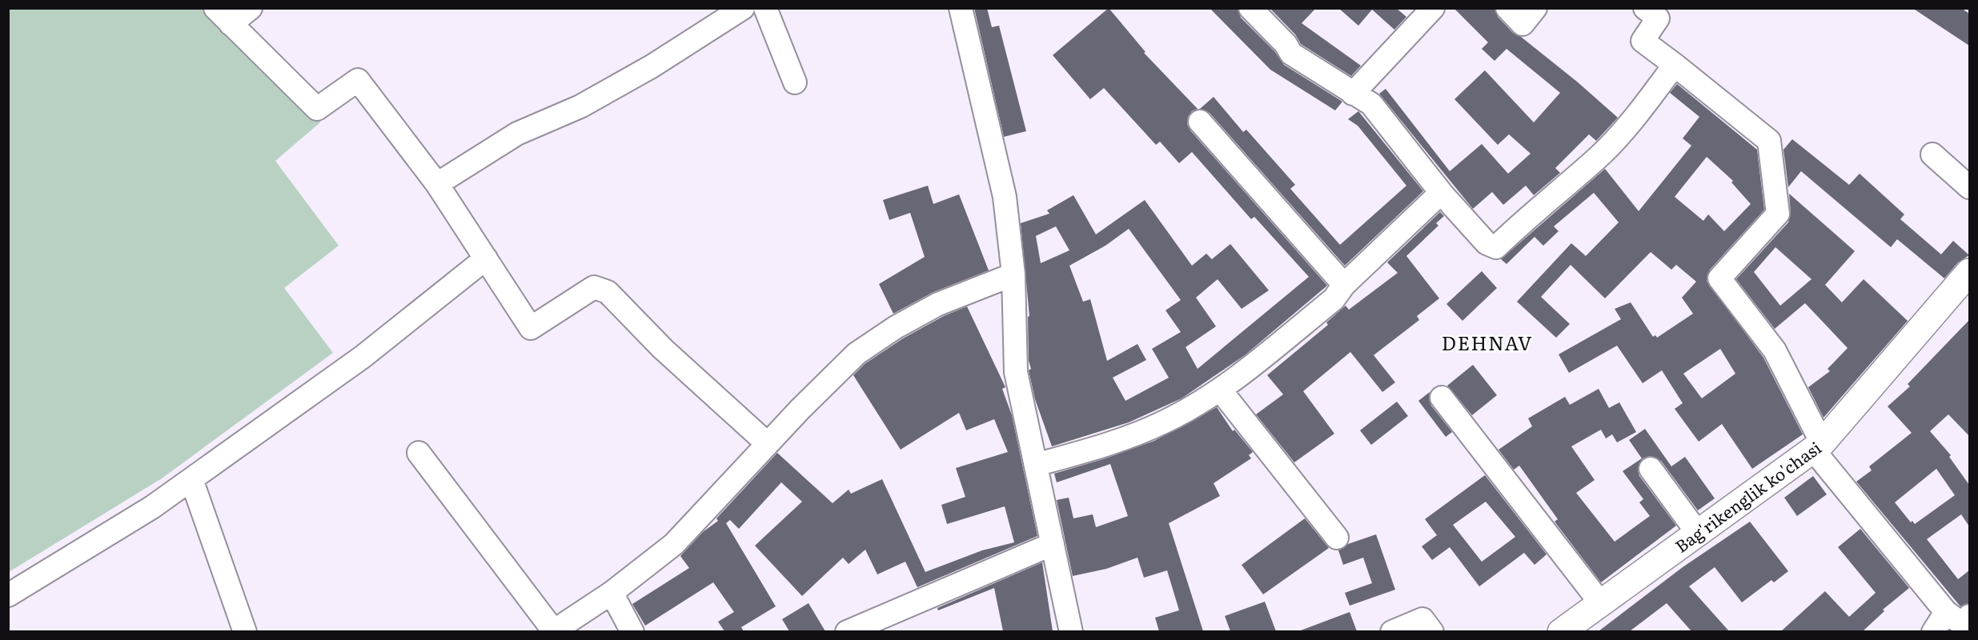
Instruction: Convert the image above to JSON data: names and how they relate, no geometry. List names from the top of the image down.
{
  "streets": {
    "main road": ["Bag'rikenglik ko'chasi"]
  },
  "districts": ["DEHNAV"]
}
